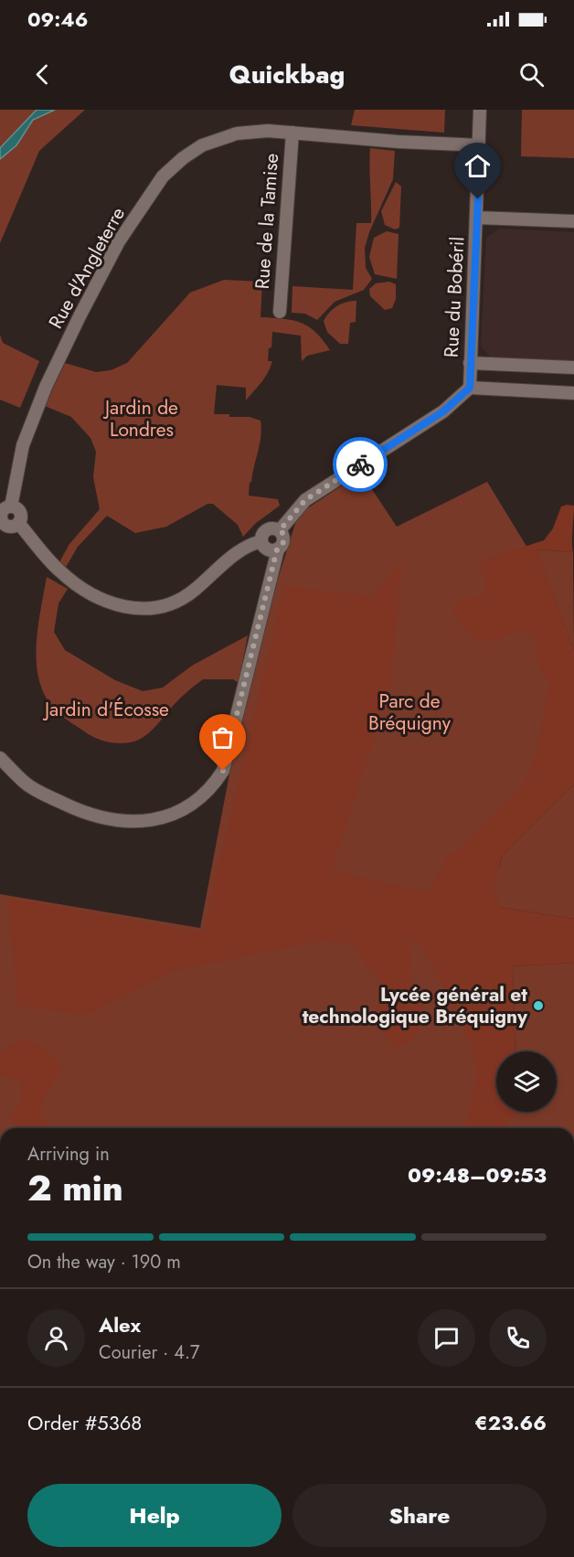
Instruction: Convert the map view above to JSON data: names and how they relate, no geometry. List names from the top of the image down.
{
  "streets": {
    "street": ["Rue de la Tamise", "Rue d'Angleterre", "Rue du Bobéril"]
  },
  "crossings": [
    ["Rue de la Tamise", "Rue d'Angleterre"],
    ["Rue d'Angleterre", "Rue du Bobéril"]
  ],
  "parks": ["Jardin de Londres", "Parc de Bréquigny", "Jardin d'Écosse"],
  "places": ["Lycée général et technologique Bréquigny"],
  "page": {
    "status": "09:46",
    "header": "Quickbag",
    "heading": ["2 min", "Arriving in", "09:48–09:53"],
    "panel": [
      "Alex",
      "Courier · 4.7",
      "Order #5368",
      "€23.66"
    ],
    "bar": "On the way · 190 m",
    "buttons": ["Help", "Share"]
  }
}
